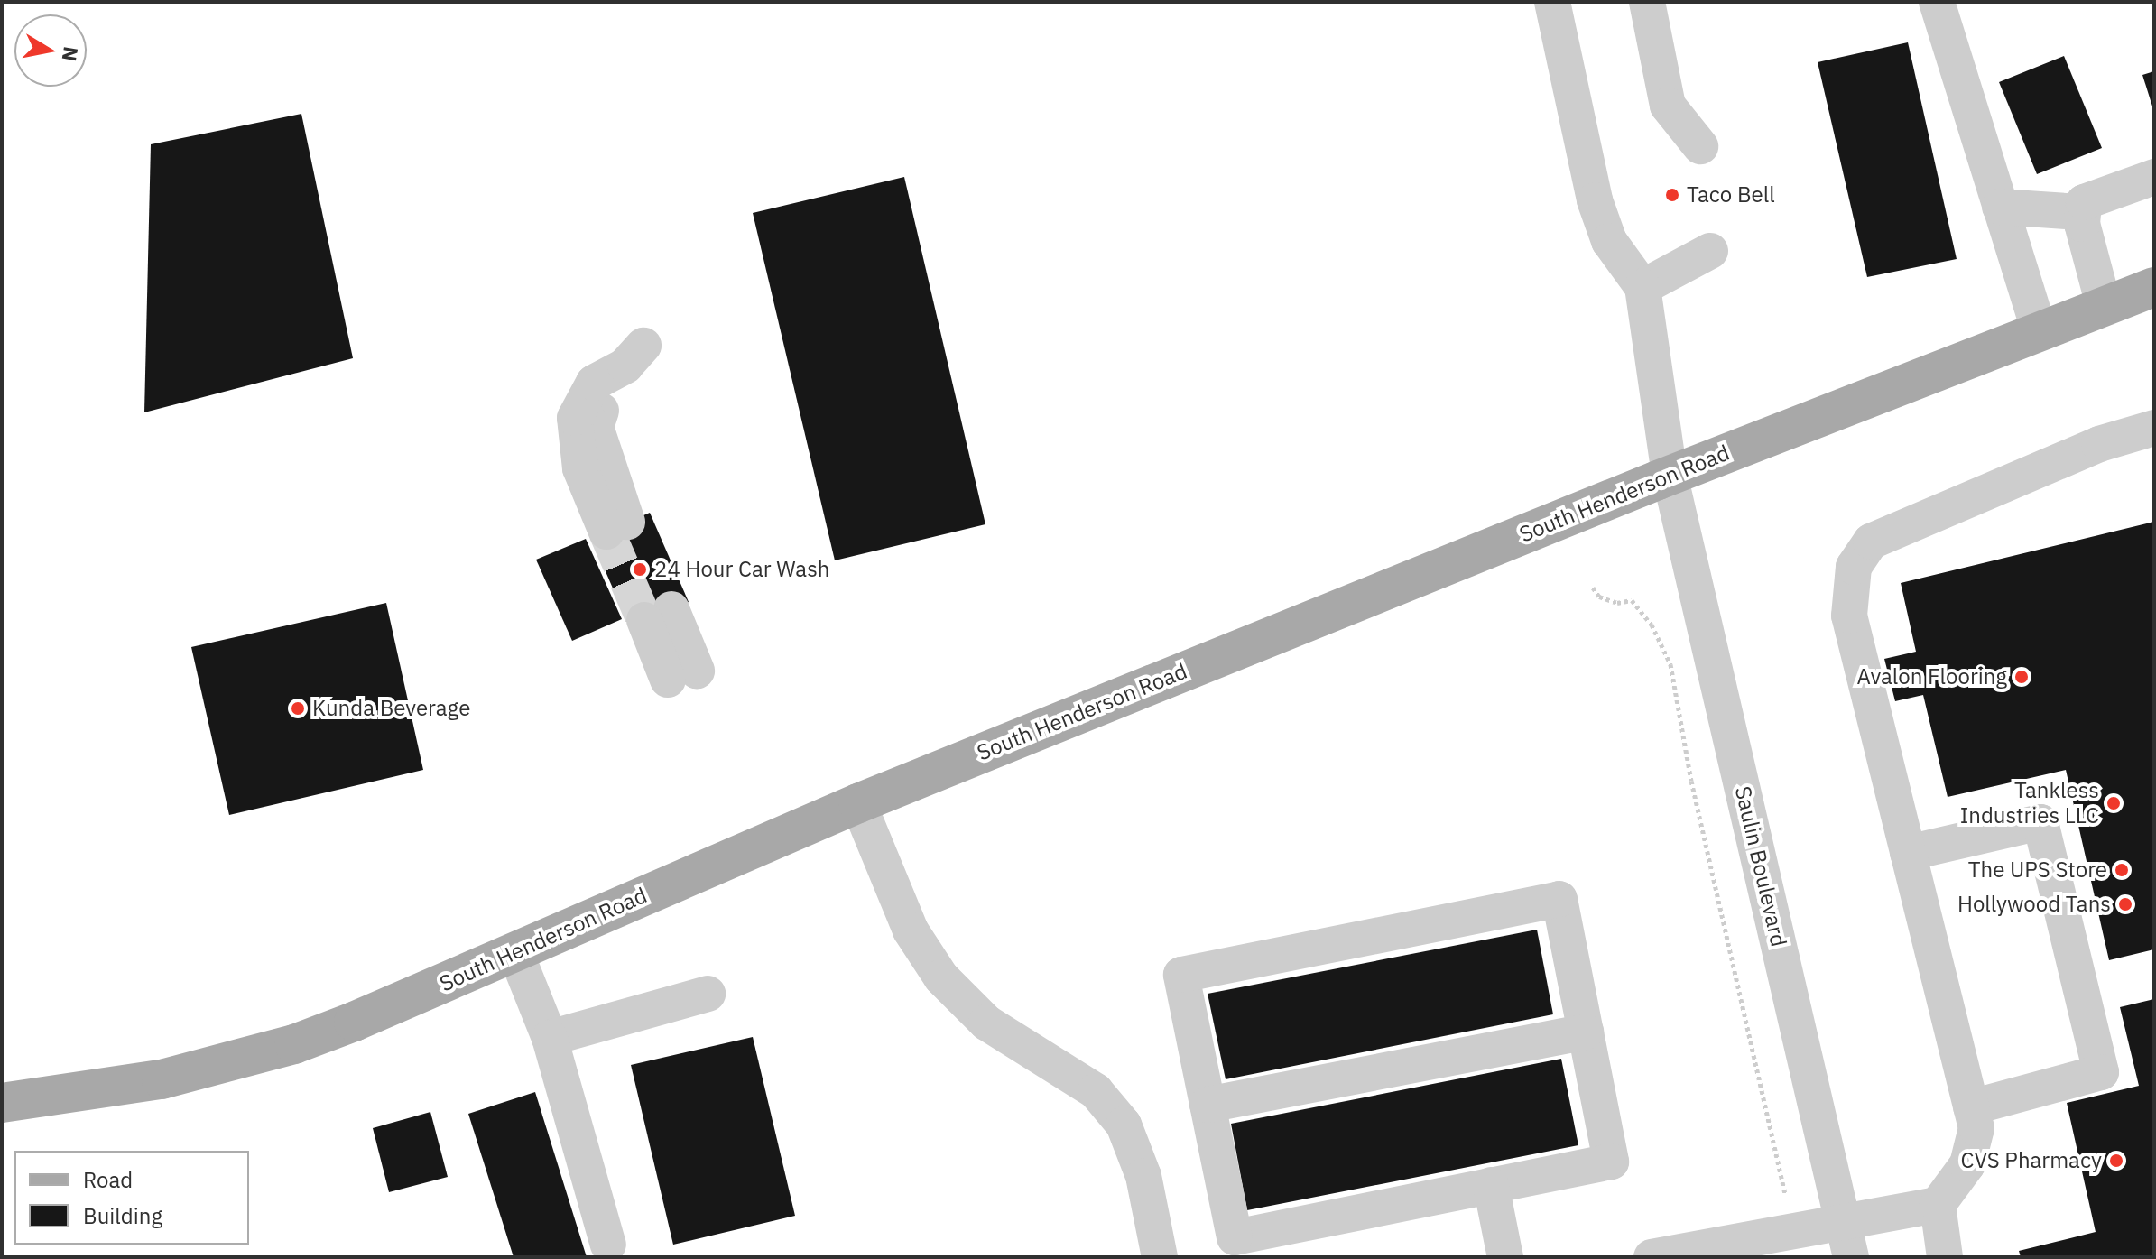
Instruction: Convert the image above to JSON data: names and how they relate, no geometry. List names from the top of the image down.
{
  "streets": {
    "main road": ["South Henderson Road"],
    "street": ["Saulin Boulevard"]
  },
  "crossings": [
    ["South Henderson Road", "Saulin Boulevard"]
  ],
  "places": [
    "Taco Bell",
    "24 Hour Car Wash",
    "Avalon Flooring",
    "Kunda Beverage",
    "Tankless Industries LLC",
    "The UPS Store",
    "Hollywood Tans",
    "CVS Pharmacy"
  ],
  "legend": ["Road", "Building"],
  "north": "right"
}
